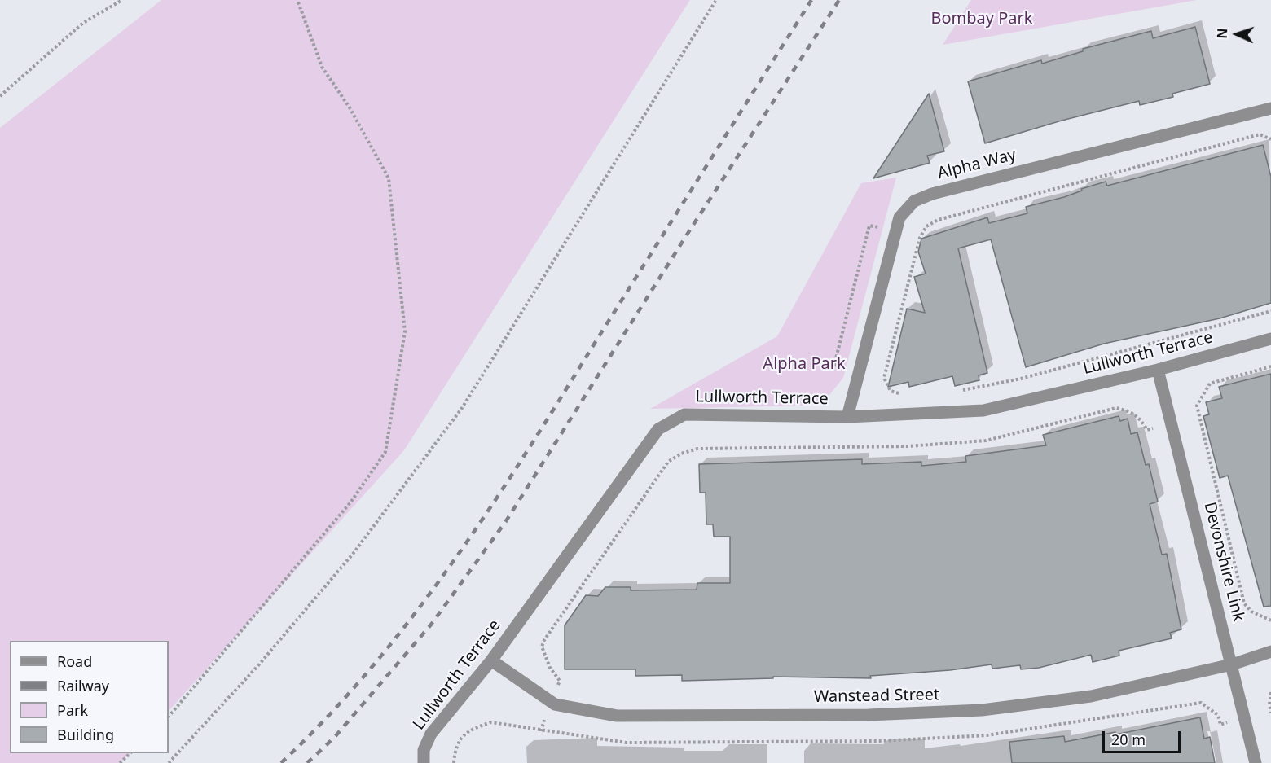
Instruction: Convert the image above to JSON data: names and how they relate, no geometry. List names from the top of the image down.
{
  "streets": {
    "street": [
      "Alpha Way",
      "Lullworth Terrace",
      "Devonshire Link",
      "Wanstead Street"
    ]
  },
  "crossings": [
    ["Alpha Way", "Lullworth Terrace"],
    ["Lullworth Terrace", "Devonshire Link"],
    ["Lullworth Terrace", "Wanstead Street"],
    ["Devonshire Link", "Wanstead Street"]
  ],
  "parks": ["Bombay Park", "Alpha Park"],
  "legend": [
    "Road",
    "Railway",
    "Park",
    "Building"
  ],
  "scale_bar": "20 m",
  "north": "left"
}
